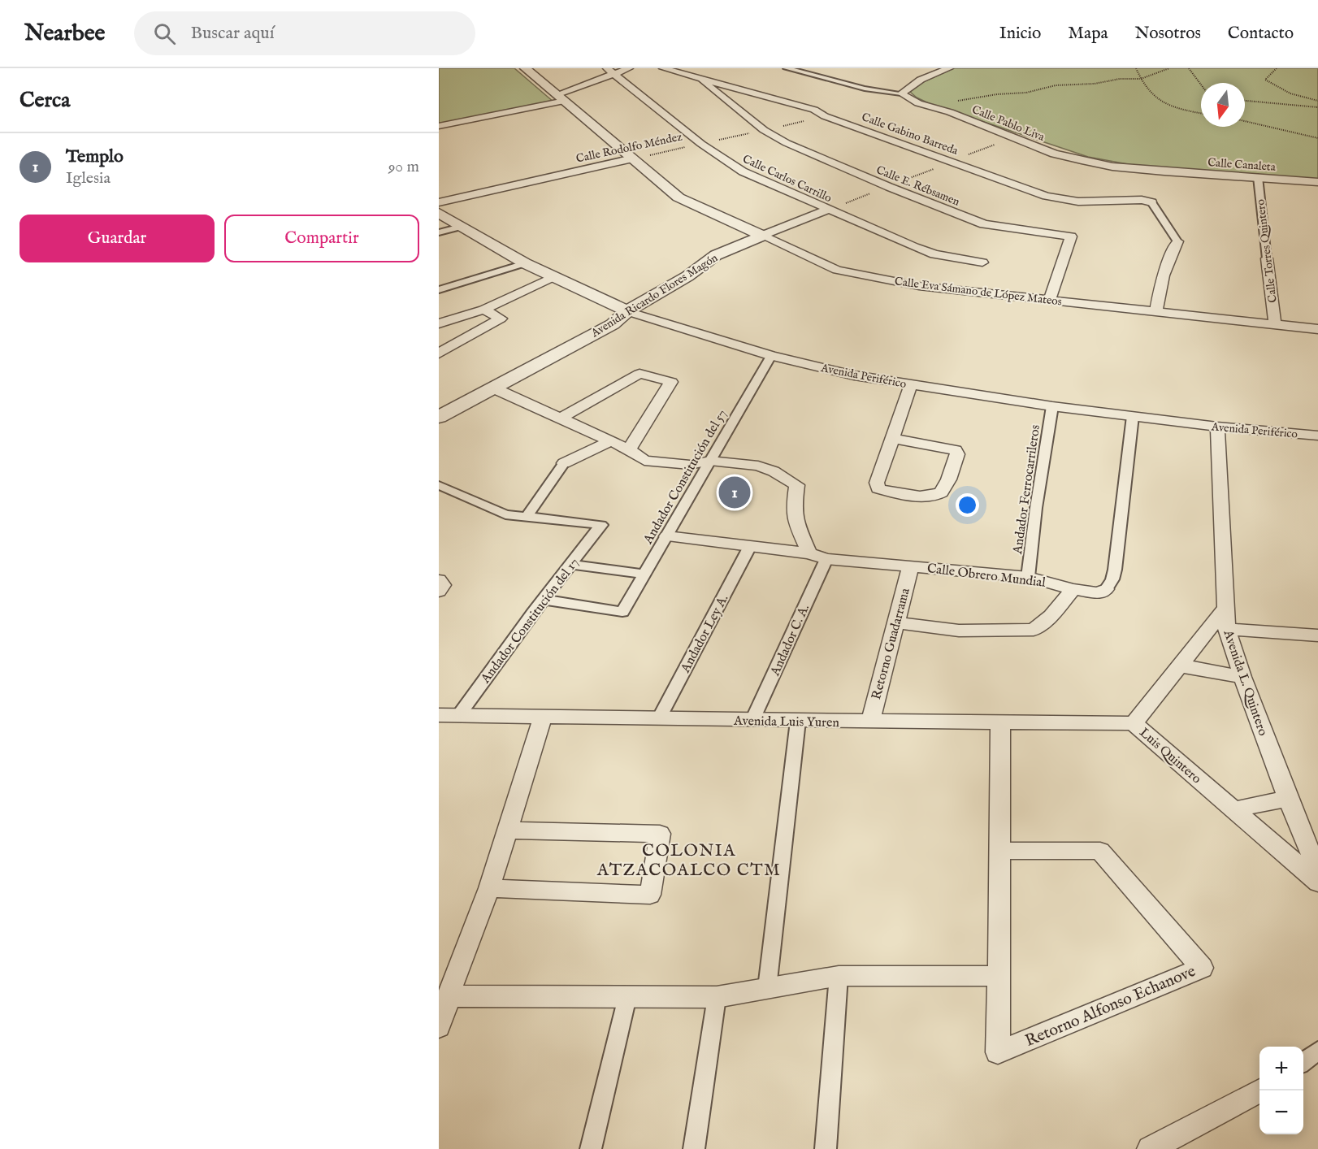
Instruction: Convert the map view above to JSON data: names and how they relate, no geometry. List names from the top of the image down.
{
  "streets": {
    "street": [
      "Calle Pablo Liva",
      "Calle Gabino Barreda",
      "Calle Rodolfo Méndez",
      "Calle Canaleta",
      "Calle Carlos Carrillo",
      "Calle E. Rébsamen",
      "Calle Torres Quintero",
      "Calle Eva Sámano de López Mateos",
      "Avenida Ricardo Flores Magón",
      "Avenida Periférico",
      "Andador Constitución del 57",
      "Andador Ferrocarrileros",
      "Calle Obrero Mundial",
      "Andador Constitución del 17",
      "Andador Ley A.",
      "Andador C. A.",
      "Retorno Guadarrama",
      "Avenida L. Quintero",
      "Avenida Luis Yuren",
      "Luis Quintero",
      "Retorno Alfonso Echanove"
    ]
  },
  "crossings": [
    ["Calle Pablo Liva", "Calle Canaleta"],
    ["Calle Gabino Barreda", "Calle Rodolfo Méndez"],
    ["Calle Gabino Barreda", "Calle E. Rébsamen"],
    ["Calle Rodolfo Méndez", "Calle Carlos Carrillo"],
    ["Calle Rodolfo Méndez", "Calle E. Rébsamen"],
    ["Calle Rodolfo Méndez", "Calle Eva Sámano de López Mateos"],
    ["Calle Canaleta", "Calle Torres Quintero"],
    ["Calle Carlos Carrillo", "Avenida Ricardo Flores Magón"],
    ["Calle E. Rébsamen", "Calle Eva Sámano de López Mateos"],
    ["Calle Torres Quintero", "Calle Eva Sámano de López Mateos"],
    ["Calle Eva Sámano de López Mateos", "Avenida Ricardo Flores Magón"],
    ["Avenida Ricardo Flores Magón", "Avenida Periférico"],
    ["Avenida Periférico", "Andador Constitución del 57"],
    ["Avenida Periférico", "Andador Ferrocarrileros"],
    ["Avenida Periférico", "Calle Obrero Mundial"],
    ["Avenida Periférico", "Avenida L. Quintero"],
    ["Andador Constitución del 57", "Calle Obrero Mundial"],
    ["Andador Constitución del 57", "Andador Constitución del 17"],
    ["Andador Ferrocarrileros", "Calle Obrero Mundial"],
    ["Calle Obrero Mundial", "Andador Ley A."],
    ["Calle Obrero Mundial", "Andador C. A."],
    ["Calle Obrero Mundial", "Retorno Guadarrama"],
    ["Andador Constitución del 17", "Avenida Luis Yuren"],
    ["Andador Ley A.", "Avenida Luis Yuren"],
    ["Andador C. A.", "Avenida Luis Yuren"],
    ["Retorno Guadarrama", "Avenida Luis Yuren"],
    ["Avenida L. Quintero", "Luis Quintero"],
    ["Avenida Luis Yuren", "Luis Quintero"],
    ["Avenida Luis Yuren", "Retorno Alfonso Echanove"]
  ],
  "districts": ["COLONIA ATZACOALCO CTM"],
  "north": "bottom",
  "page": {
    "header": "Nearbee",
    "search": "Buscar aquí",
    "nav": [
      "Inicio",
      "Mapa",
      "Nosotros",
      "Contacto"
    ],
    "heading": "Cerca",
    "list": [
      {
        "mark": "1",
        "name": "Templo",
        "note": "Iglesia",
        "value": "90 m"
      }
    ],
    "buttons": ["Guardar", "Compartir"],
    "pins": "1",
    "map_buttons": ["+", "−"]
  }
}
